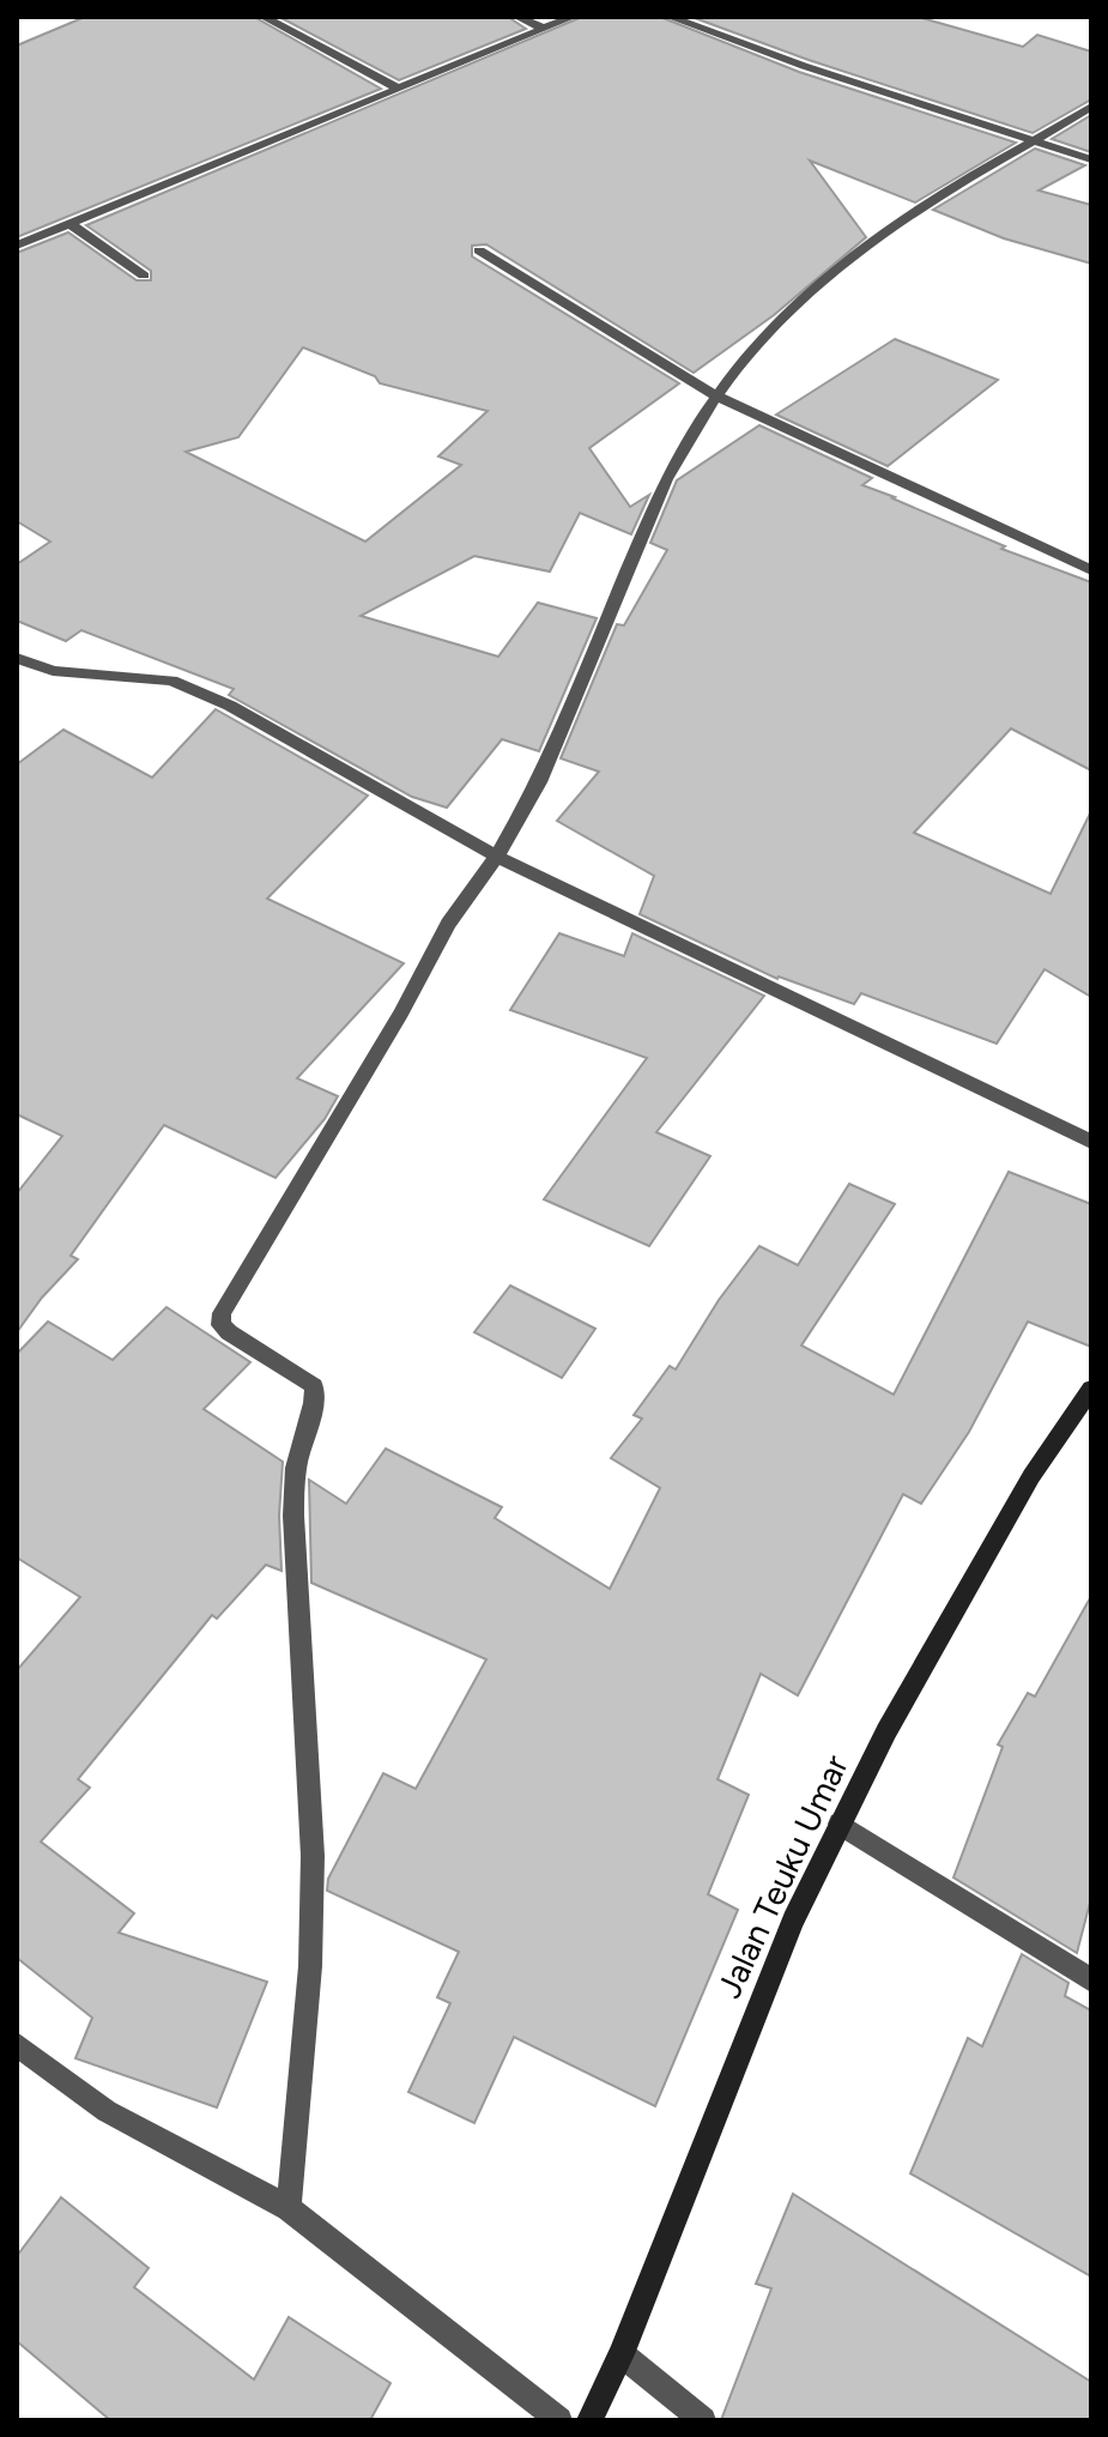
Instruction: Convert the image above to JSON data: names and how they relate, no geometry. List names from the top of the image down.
{
  "streets": {
    "main road": ["Jalan Teuku Umar"]
  }
}
